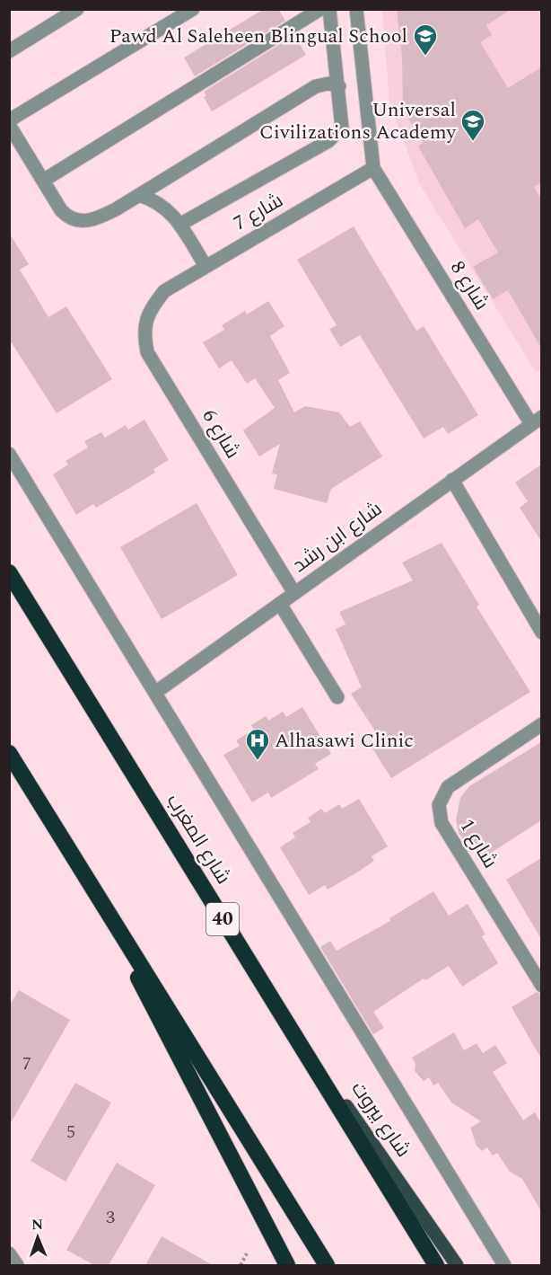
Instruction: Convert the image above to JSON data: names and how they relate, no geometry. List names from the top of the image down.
{
  "streets": {
    "highway": ["شارع المغرب", "40"],
    "main road": ["شارع بيروت"],
    "street": [
      "شارع 7",
      "شارع 8",
      "شارع 6",
      "شارع ابن رشد",
      "شارع 1"
    ]
  },
  "crossings": [
    ["شارع 7", "شارع 8"],
    ["شارع 7", "شارع 6"],
    ["شارع 8", "شارع ابن رشد"],
    ["شارع 6", "شارع ابن رشد"],
    ["شارع المغرب", "شارع بيروت"]
  ],
  "places": {
    "school or university": ["Pawd Al Saleheen Blingual School", "Universal Civilizations Academy"],
    "hospital": ["Alhasawi Clinic"]
  },
  "house_numbers": ["7", "5", "3"],
  "north": "top"
}
